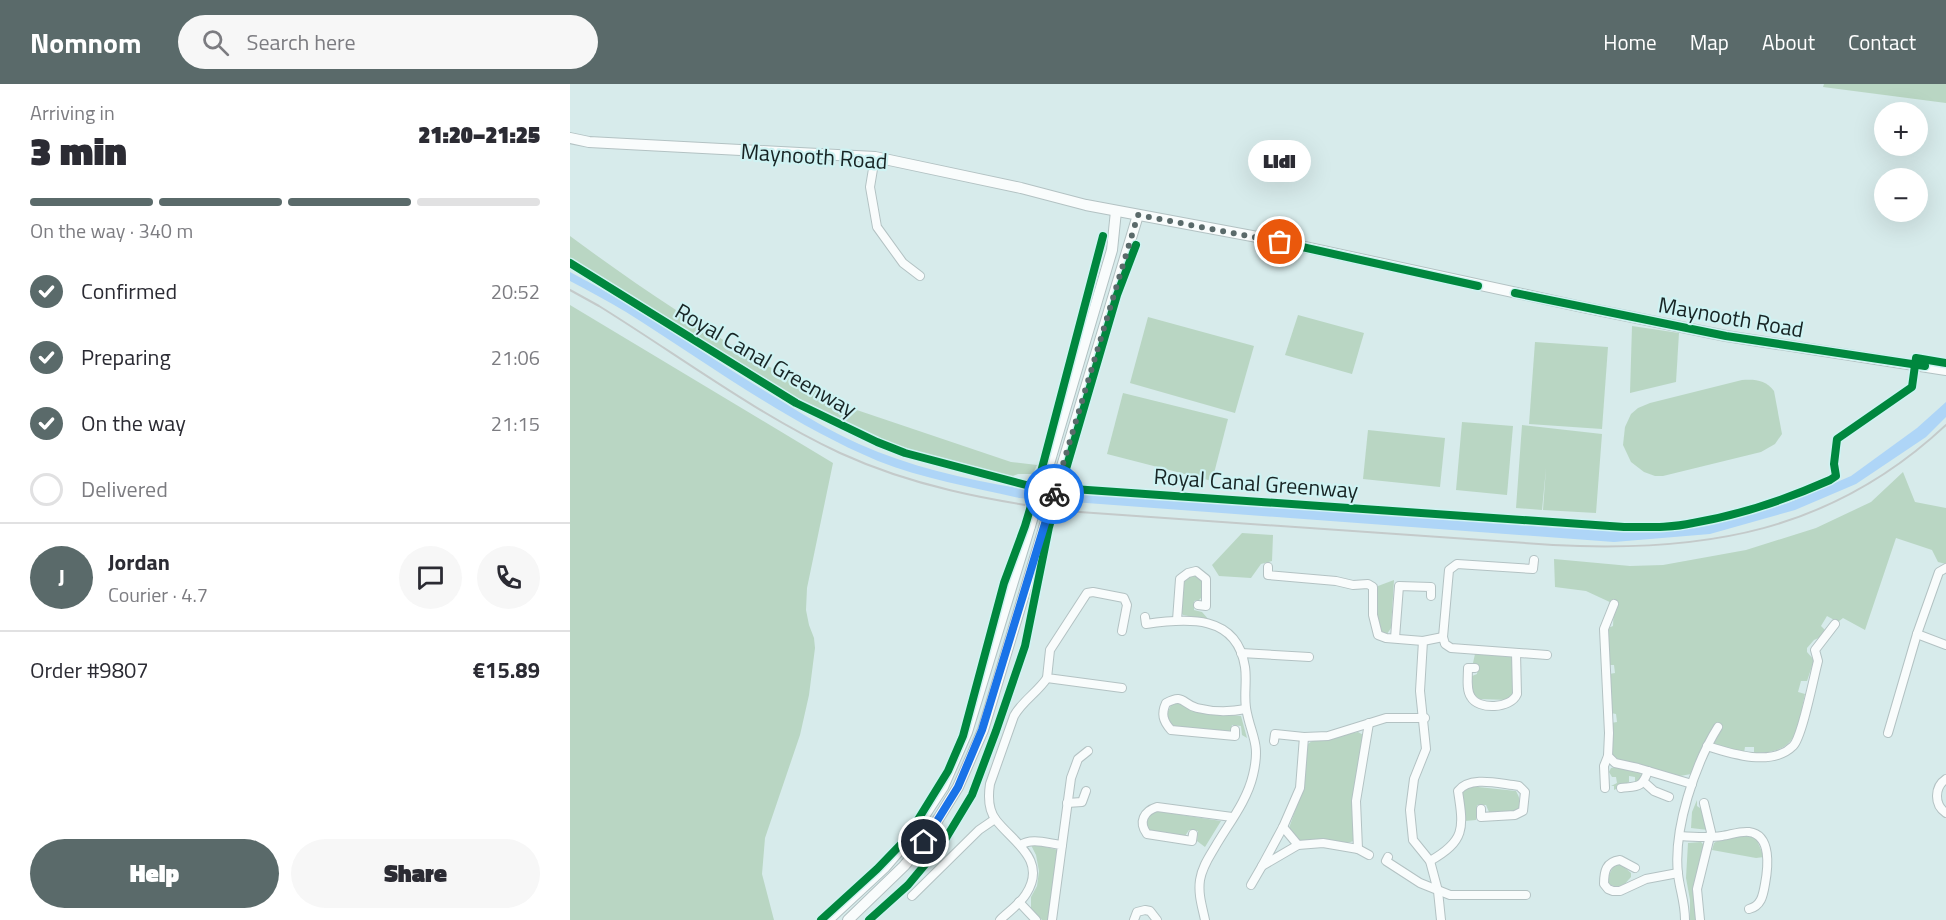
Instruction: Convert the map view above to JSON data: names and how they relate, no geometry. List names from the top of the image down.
{
  "streets": {
    "main road": ["Maynooth Road"],
    "cycle path": ["Royal Canal Greenway"]
  },
  "places": ["Lidl"],
  "page": {
    "header": "Nomnom",
    "search": "Search here",
    "nav": [
      "Home",
      "Map",
      "About",
      "Contact"
    ],
    "heading": ["3 min", "Arriving in", "21:20–21:25"],
    "panel": [
      "Jordan",
      "Courier · 4.7",
      "Order #9807",
      "€15.89"
    ],
    "map_buttons": ["+", "−"],
    "bubble": "Lidl",
    "bar": "On the way · 340 m",
    "list": [
      ["Confirmed", "20:52"],
      ["Preparing", "21:06"],
      ["On the way", "21:15"],
      "Delivered"
    ],
    "round": "J",
    "buttons": ["Help", "Share"]
  }
}
